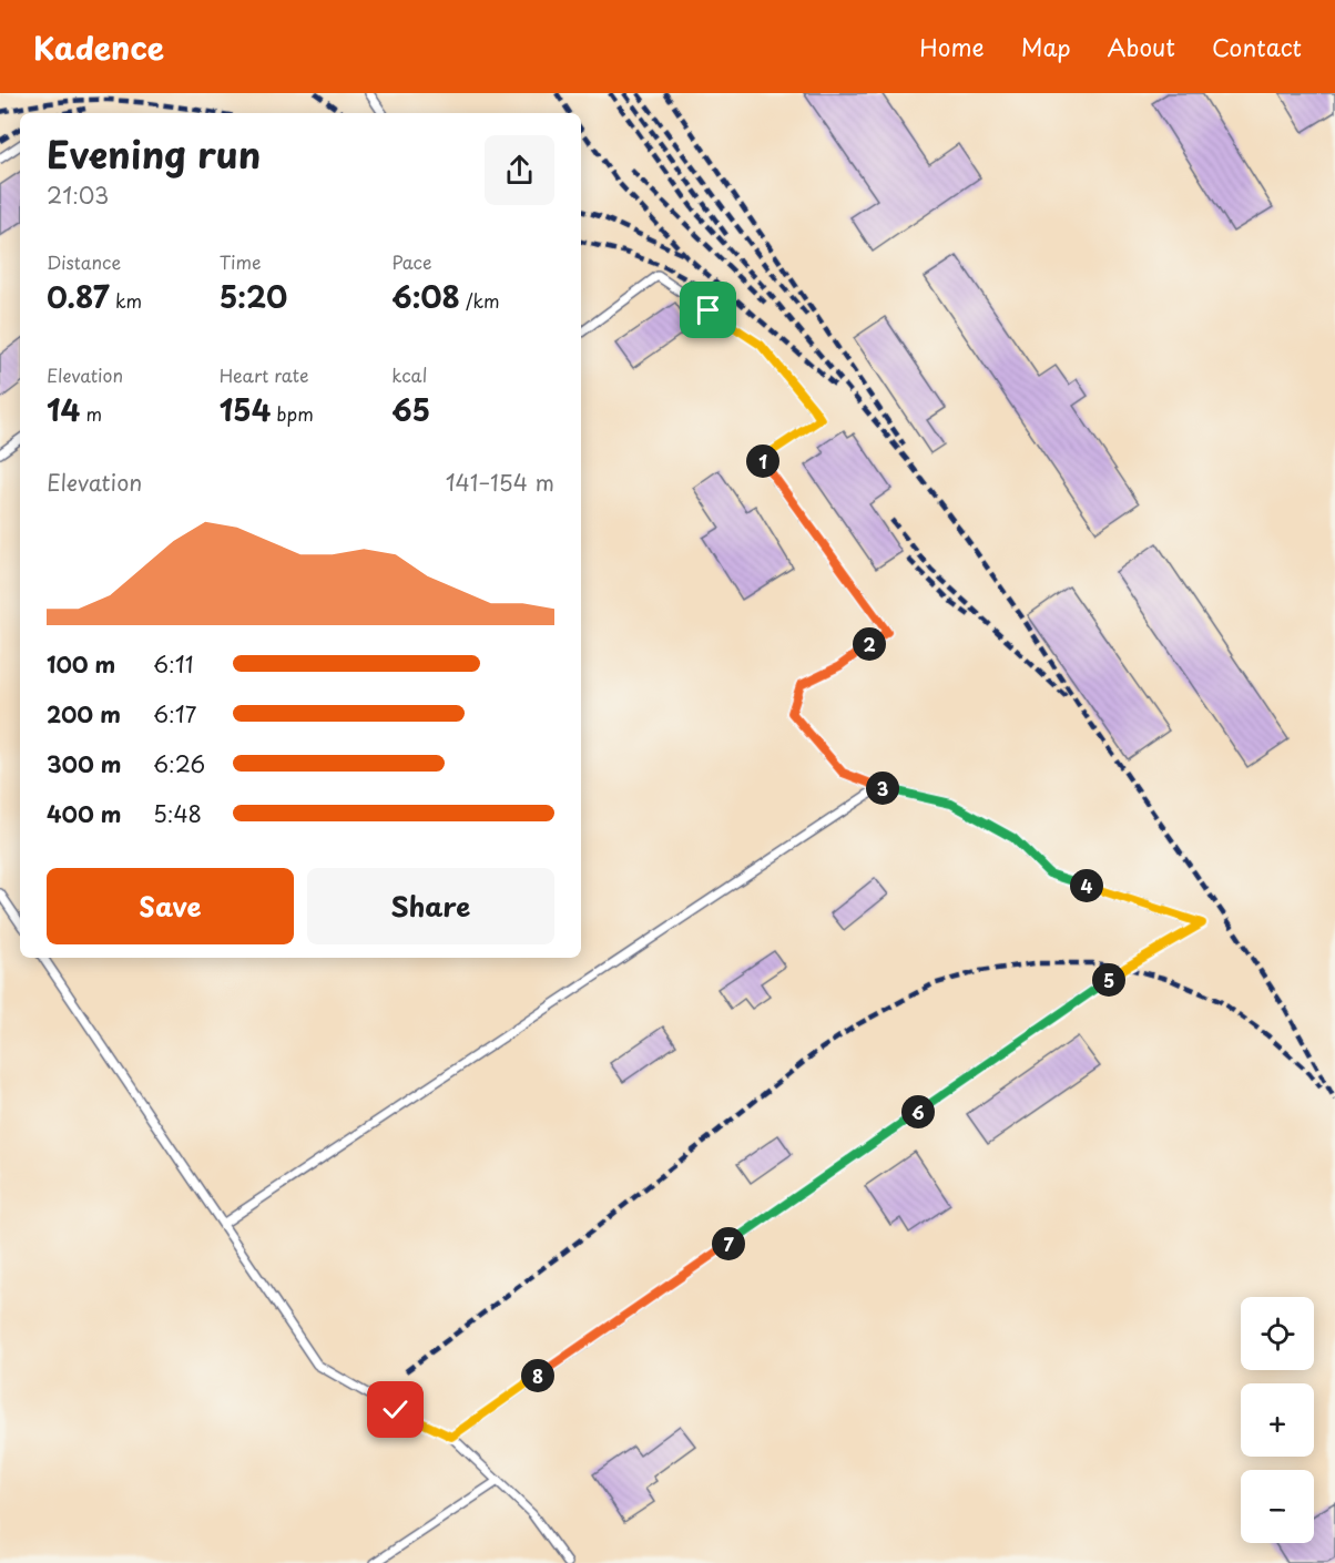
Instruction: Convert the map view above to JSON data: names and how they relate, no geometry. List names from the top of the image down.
{
  "page": {
    "header": "Kadence",
    "nav": [
      "Home",
      "Map",
      "About",
      "Contact"
    ],
    "heading": ["Evening run", "21:03"],
    "stats": [
      ["Distance", "0.87 km"],
      ["Time", "5:20"],
      ["Pace", "6:08 /km"],
      ["Elevation", "14 m"],
      ["Heart rate", "154 bpm"],
      ["kcal", "65"]
    ],
    "pins": [
      "1",
      "2",
      "3",
      "4",
      "5",
      "6",
      "7",
      "8"
    ],
    "chart": ["Elevation", "141–154 m"],
    "list": [
      {
        "name": "100 m",
        "note": "6:11"
      },
      {
        "name": "200 m",
        "note": "6:17"
      },
      {
        "name": "300 m",
        "note": "6:26"
      },
      {
        "name": "400 m",
        "note": "5:48"
      }
    ],
    "buttons": ["Save", "Share"],
    "map_buttons": ["+", "−"]
  }
}
